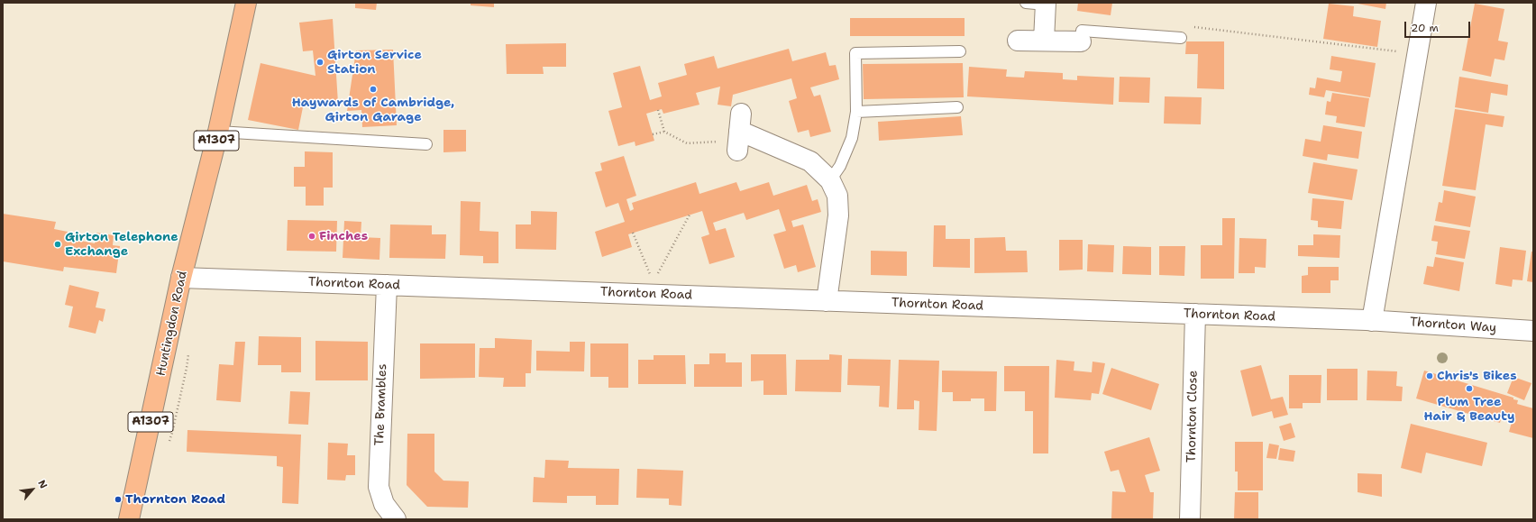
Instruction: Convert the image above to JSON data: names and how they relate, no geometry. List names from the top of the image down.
{
  "streets": {
    "main road": ["A1307", "Huntingdon Road"],
    "street": [
      "Thornton Road",
      "Thornton Way",
      "The Brambles",
      "Thornton Close"
    ]
  },
  "crossings": [
    ["Thornton Road", "Huntingdon Road"],
    ["Thornton Road", "Thornton Way"],
    ["Thornton Road", "The Brambles"],
    ["Thornton Road", "Thornton Close"]
  ],
  "places": [
    "Girton Service Station",
    "Haywards of Cambridge, Girton Garage",
    "Finches",
    "Girton Telephone Exchange",
    "Chris's Bikes",
    "Plum Tree Hair & Beauty",
    "Thornton Road"
  ],
  "scale_bar": "20 m",
  "north": "top right"
}
